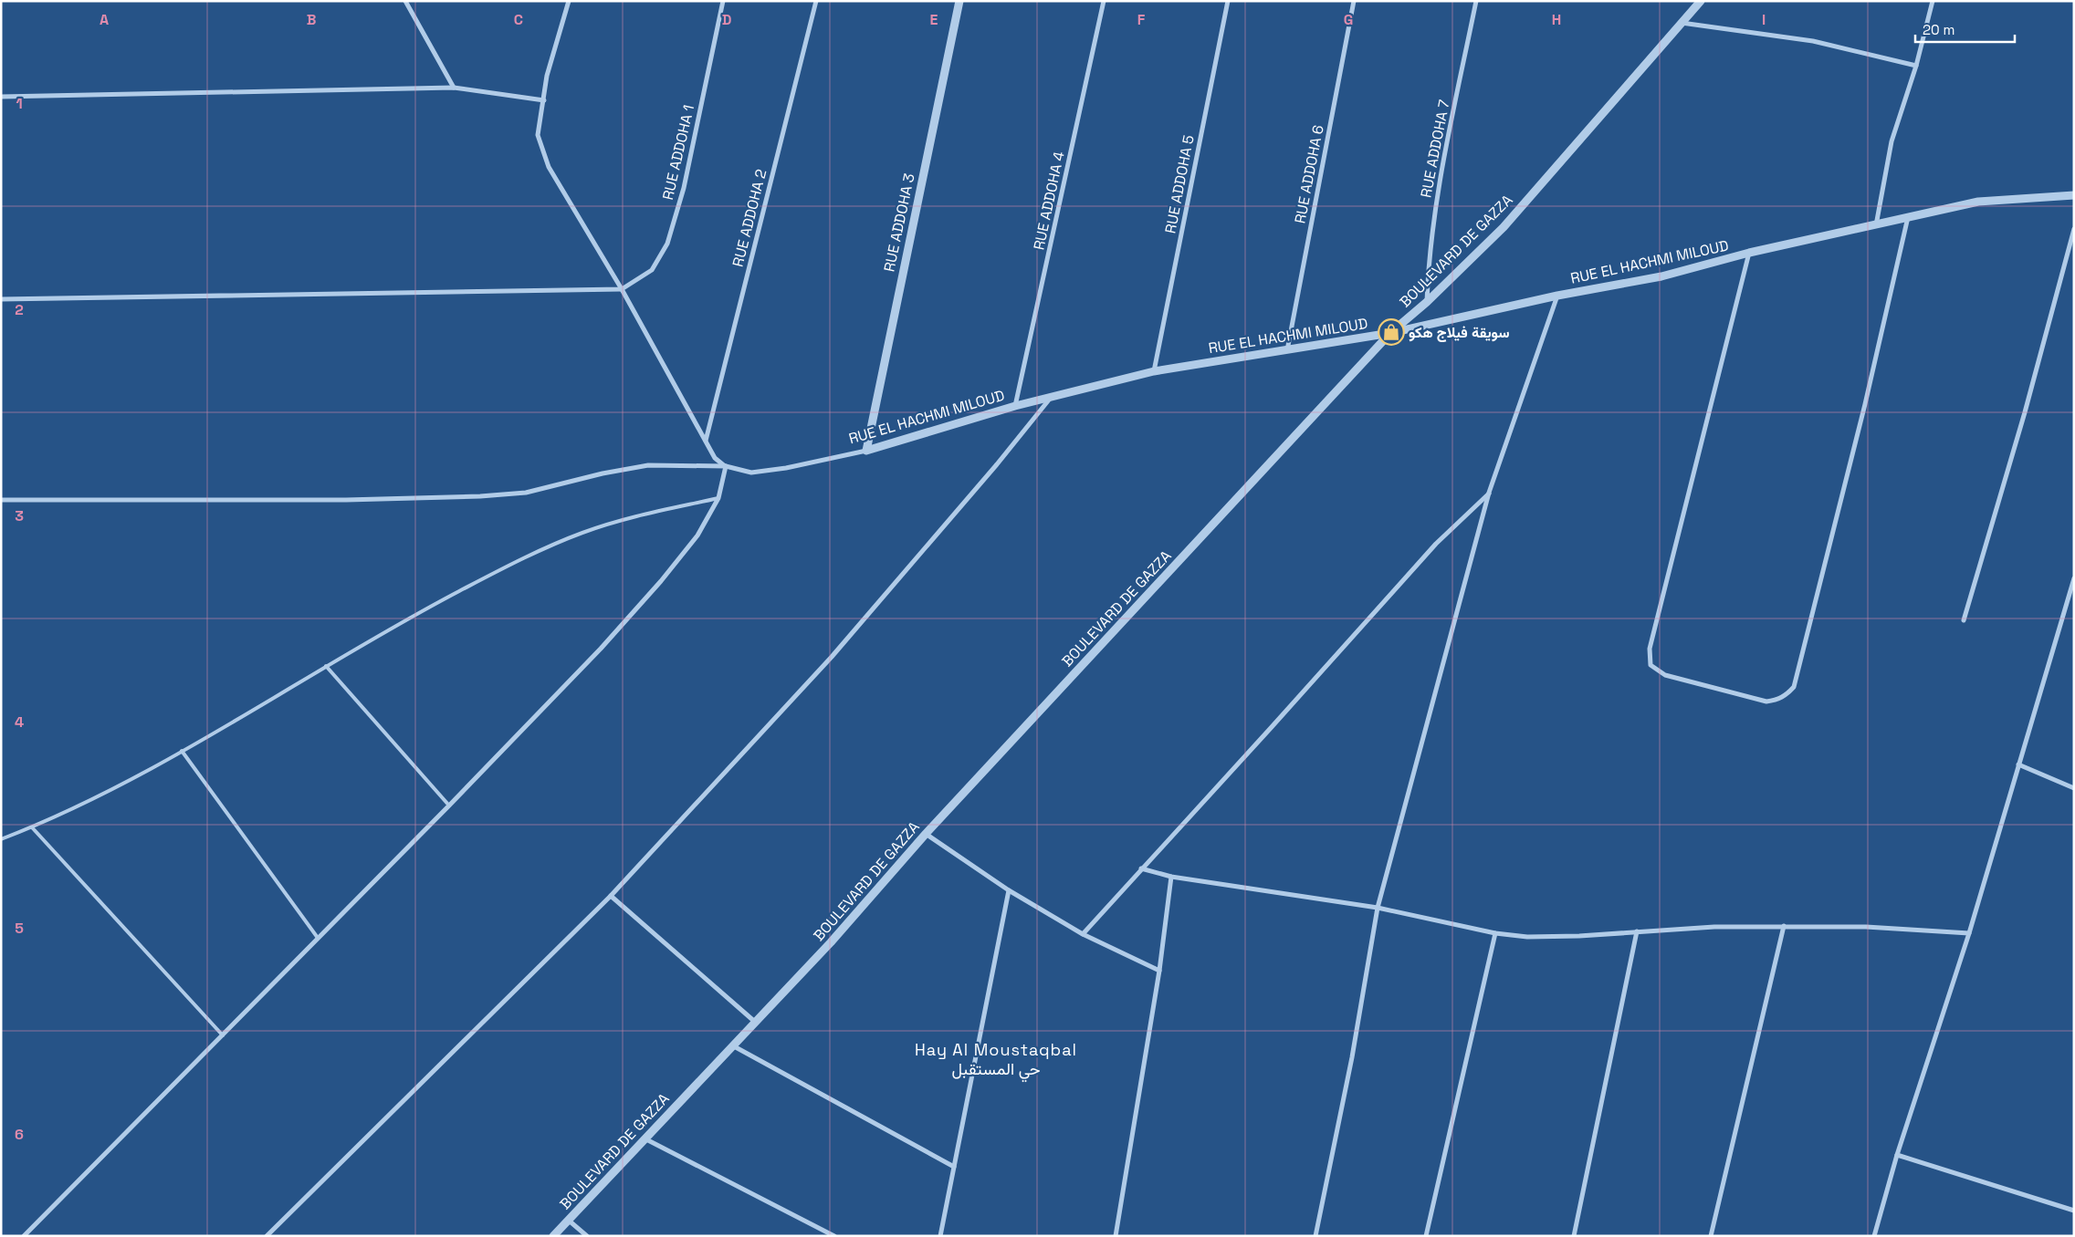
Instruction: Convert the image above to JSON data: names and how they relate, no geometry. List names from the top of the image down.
{
  "streets": {
    "street": [
      "RUE ADDOHA 7",
      "RUE ADDOHA 1",
      "RUE ADDOHA 6",
      "RUE ADDOHA 5",
      "RUE ADDOHA 4",
      "RUE ADDOHA 2",
      "RUE ADDOHA 3",
      "BOULEVARD DE GAZZA",
      "RUE EL HACHMI MILOUD"
    ]
  },
  "crossings": [
    ["RUE ADDOHA 7", "BOULEVARD DE GAZZA"],
    ["RUE ADDOHA 6", "RUE EL HACHMI MILOUD"],
    ["RUE ADDOHA 5", "RUE EL HACHMI MILOUD"],
    ["RUE ADDOHA 4", "RUE EL HACHMI MILOUD"],
    ["RUE ADDOHA 3", "RUE EL HACHMI MILOUD"],
    ["BOULEVARD DE GAZZA", "RUE EL HACHMI MILOUD"]
  ],
  "districts": ["Hay Al Moustaqbal حي المستقبل"],
  "places": {
    "shop": ["سويقة فيلاج هكو"]
  },
  "scale_bar": "20 m",
  "grid": {
    "columns": [
      "A",
      "B",
      "C",
      "D",
      "E",
      "F",
      "G",
      "H",
      "I"
    ],
    "rows": [
      "1",
      "2",
      "3",
      "4",
      "5",
      "6"
    ]
  }
}
